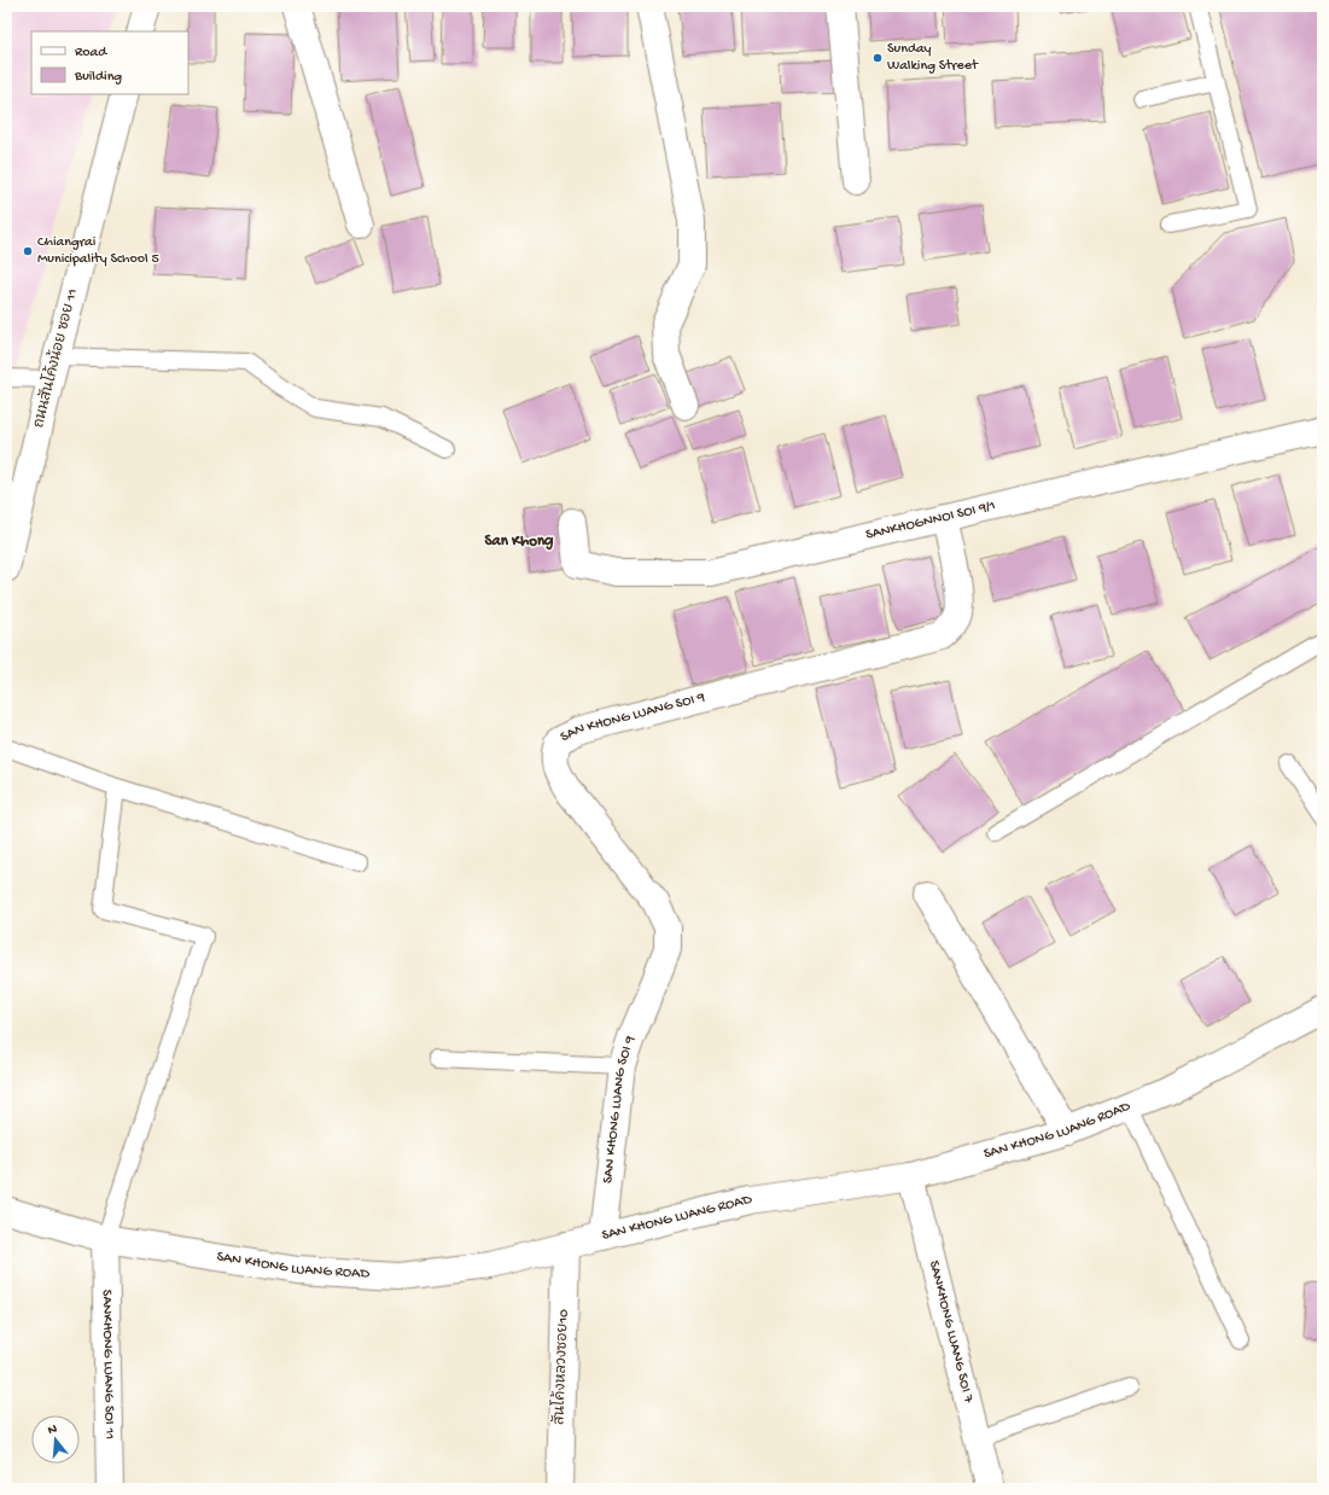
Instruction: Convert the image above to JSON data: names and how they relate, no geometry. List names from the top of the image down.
{
  "streets": {
    "street": [
      "ถนนสันโค้งน้อย ซอย 11",
      "SANKHOGNNOI SOI 9/1",
      "SAN KHONG LUANG SOI 9",
      "SAN KHONG LUANG ROAD",
      "SANKHONG LUANG SOI 7",
      "SANKHONG LUANG SOI 11",
      "สันโค้งหลวงซอย10"
    ]
  },
  "crossings": [
    ["SANKHOGNNOI SOI 9/1", "SAN KHONG LUANG SOI 9"],
    ["SAN KHONG LUANG SOI 9", "SAN KHONG LUANG ROAD"],
    ["SAN KHONG LUANG ROAD", "SANKHONG LUANG SOI 7"],
    ["SAN KHONG LUANG ROAD", "SANKHONG LUANG SOI 11"],
    ["SAN KHONG LUANG ROAD", "สันโค้งหลวงซอย10"]
  ],
  "districts": ["San Khong"],
  "places": ["Sunday Walking Street", "Chiangrai Municipality School 5"],
  "legend": ["Road", "Building"],
  "north": "top"
}
